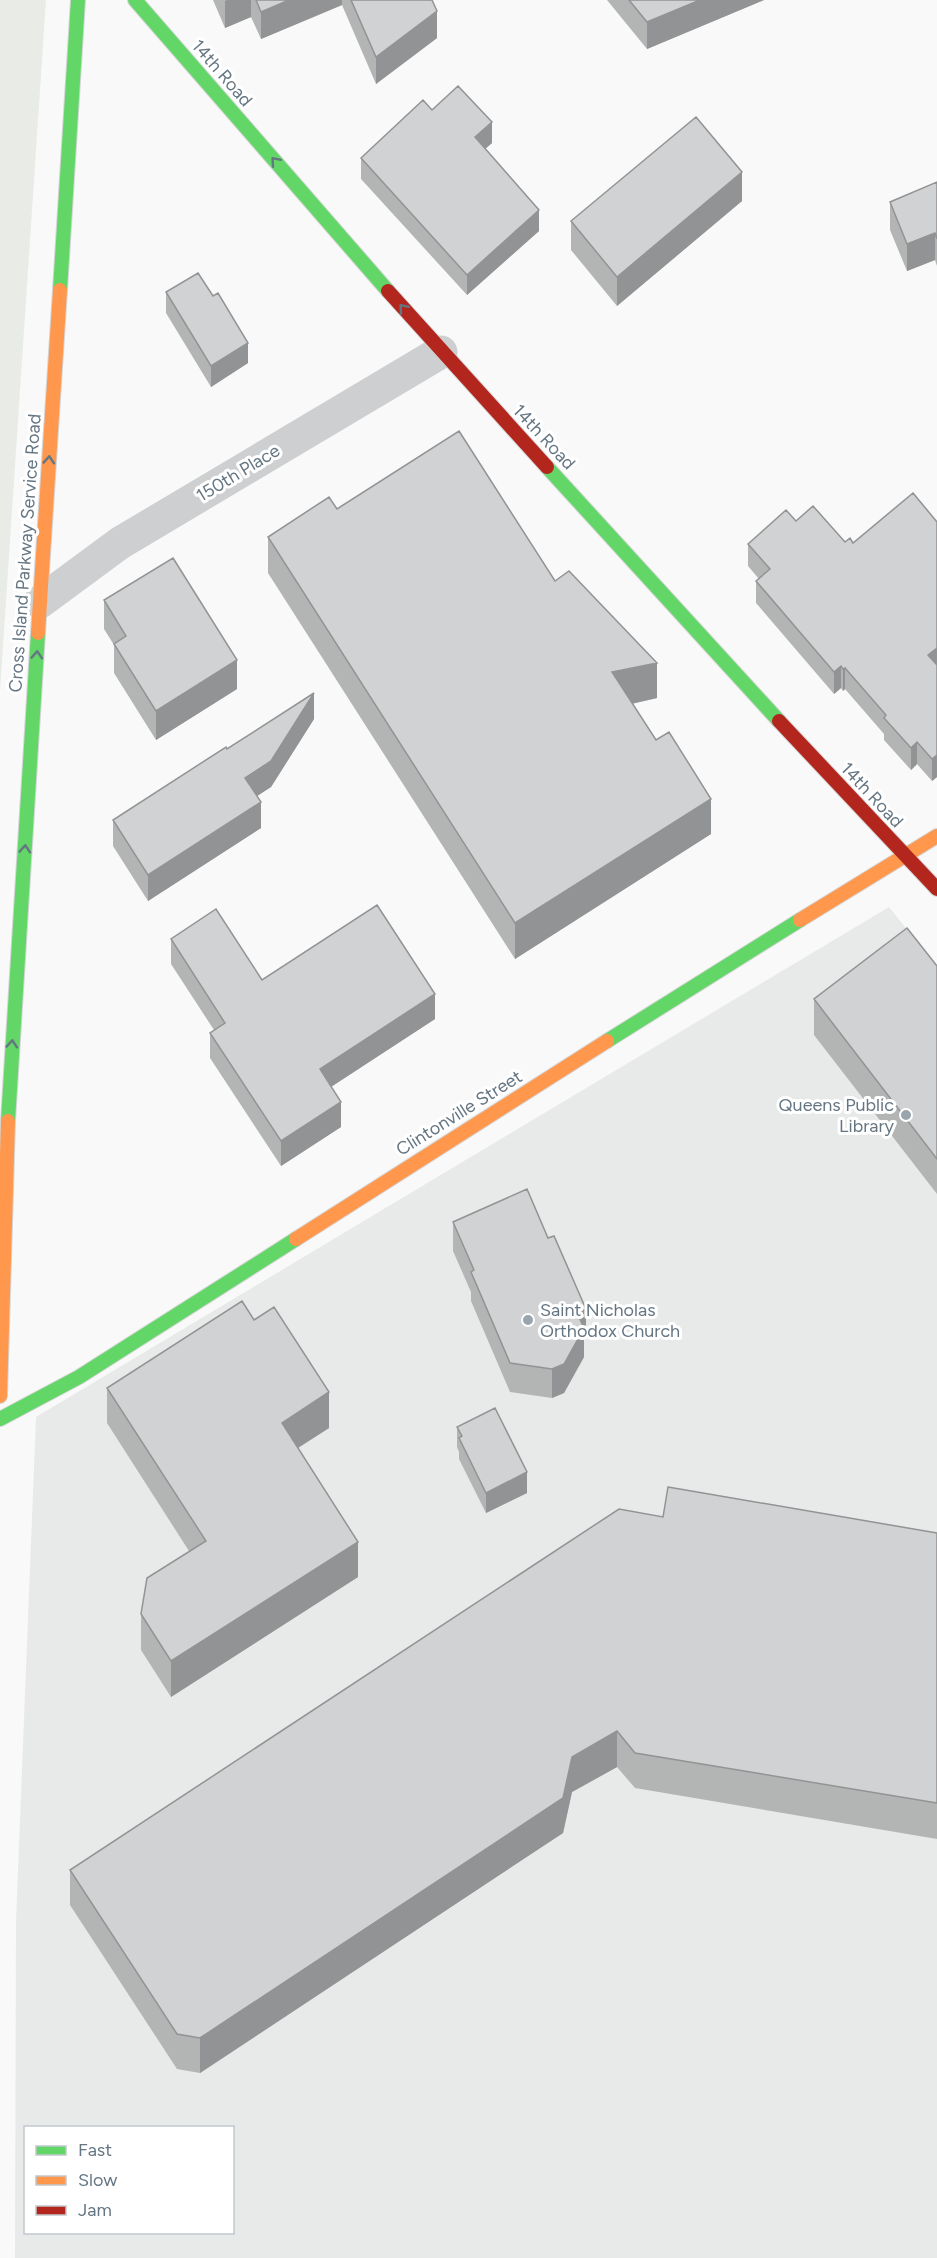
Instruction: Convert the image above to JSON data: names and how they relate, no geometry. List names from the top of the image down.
{
  "streets": {
    "street": [
      "14th Road",
      "150th Place",
      "Cross Island Parkway Service Road",
      "Clintonville Street"
    ]
  },
  "crossings": [
    ["14th Road", "150th Place"],
    ["14th Road", "Clintonville Street"],
    ["150th Place", "Cross Island Parkway Service Road"]
  ],
  "one_way": ["14th Road", "Cross Island Parkway Service Road"],
  "places": ["Queens Public Library", "Saint Nicholas Orthodox Church"],
  "legend": ["Fast", "Slow", "Jam"]
}
